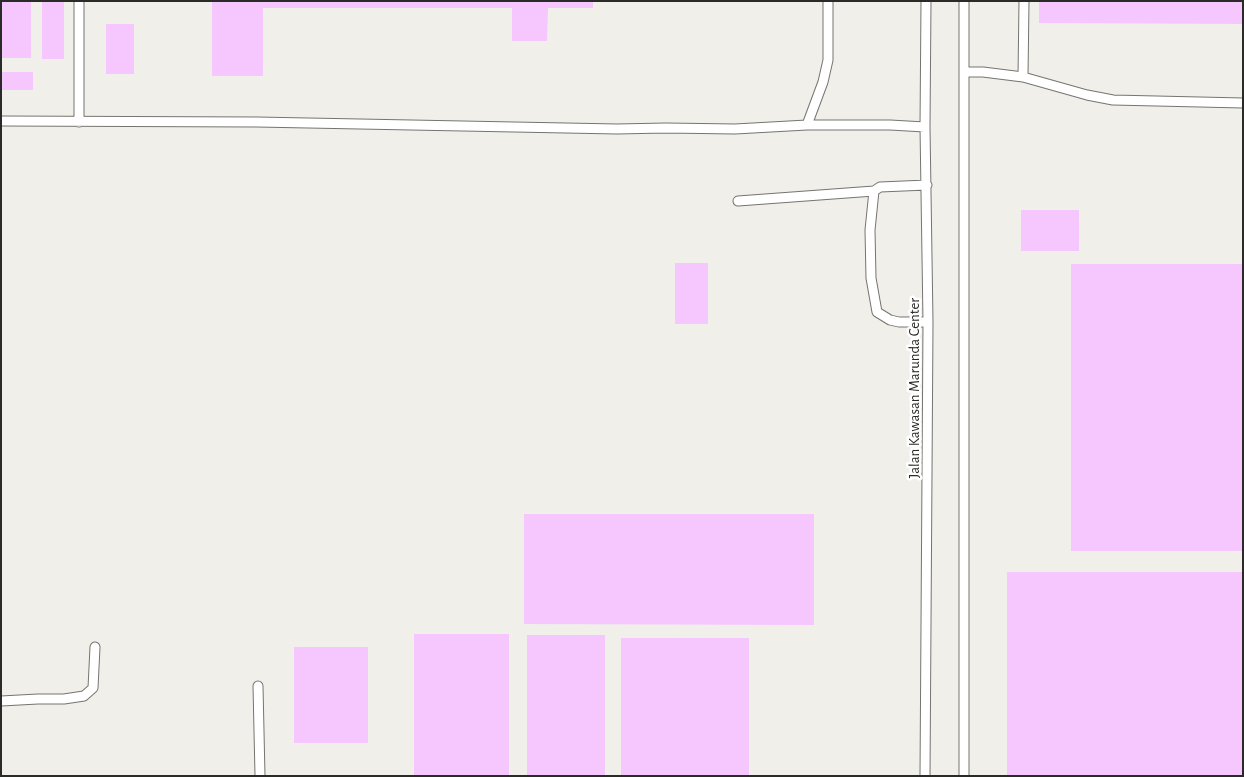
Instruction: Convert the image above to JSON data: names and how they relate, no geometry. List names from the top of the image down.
{
  "streets": {
    "lane": ["Jalan Kawasan Marunda Center"]
  }
}
